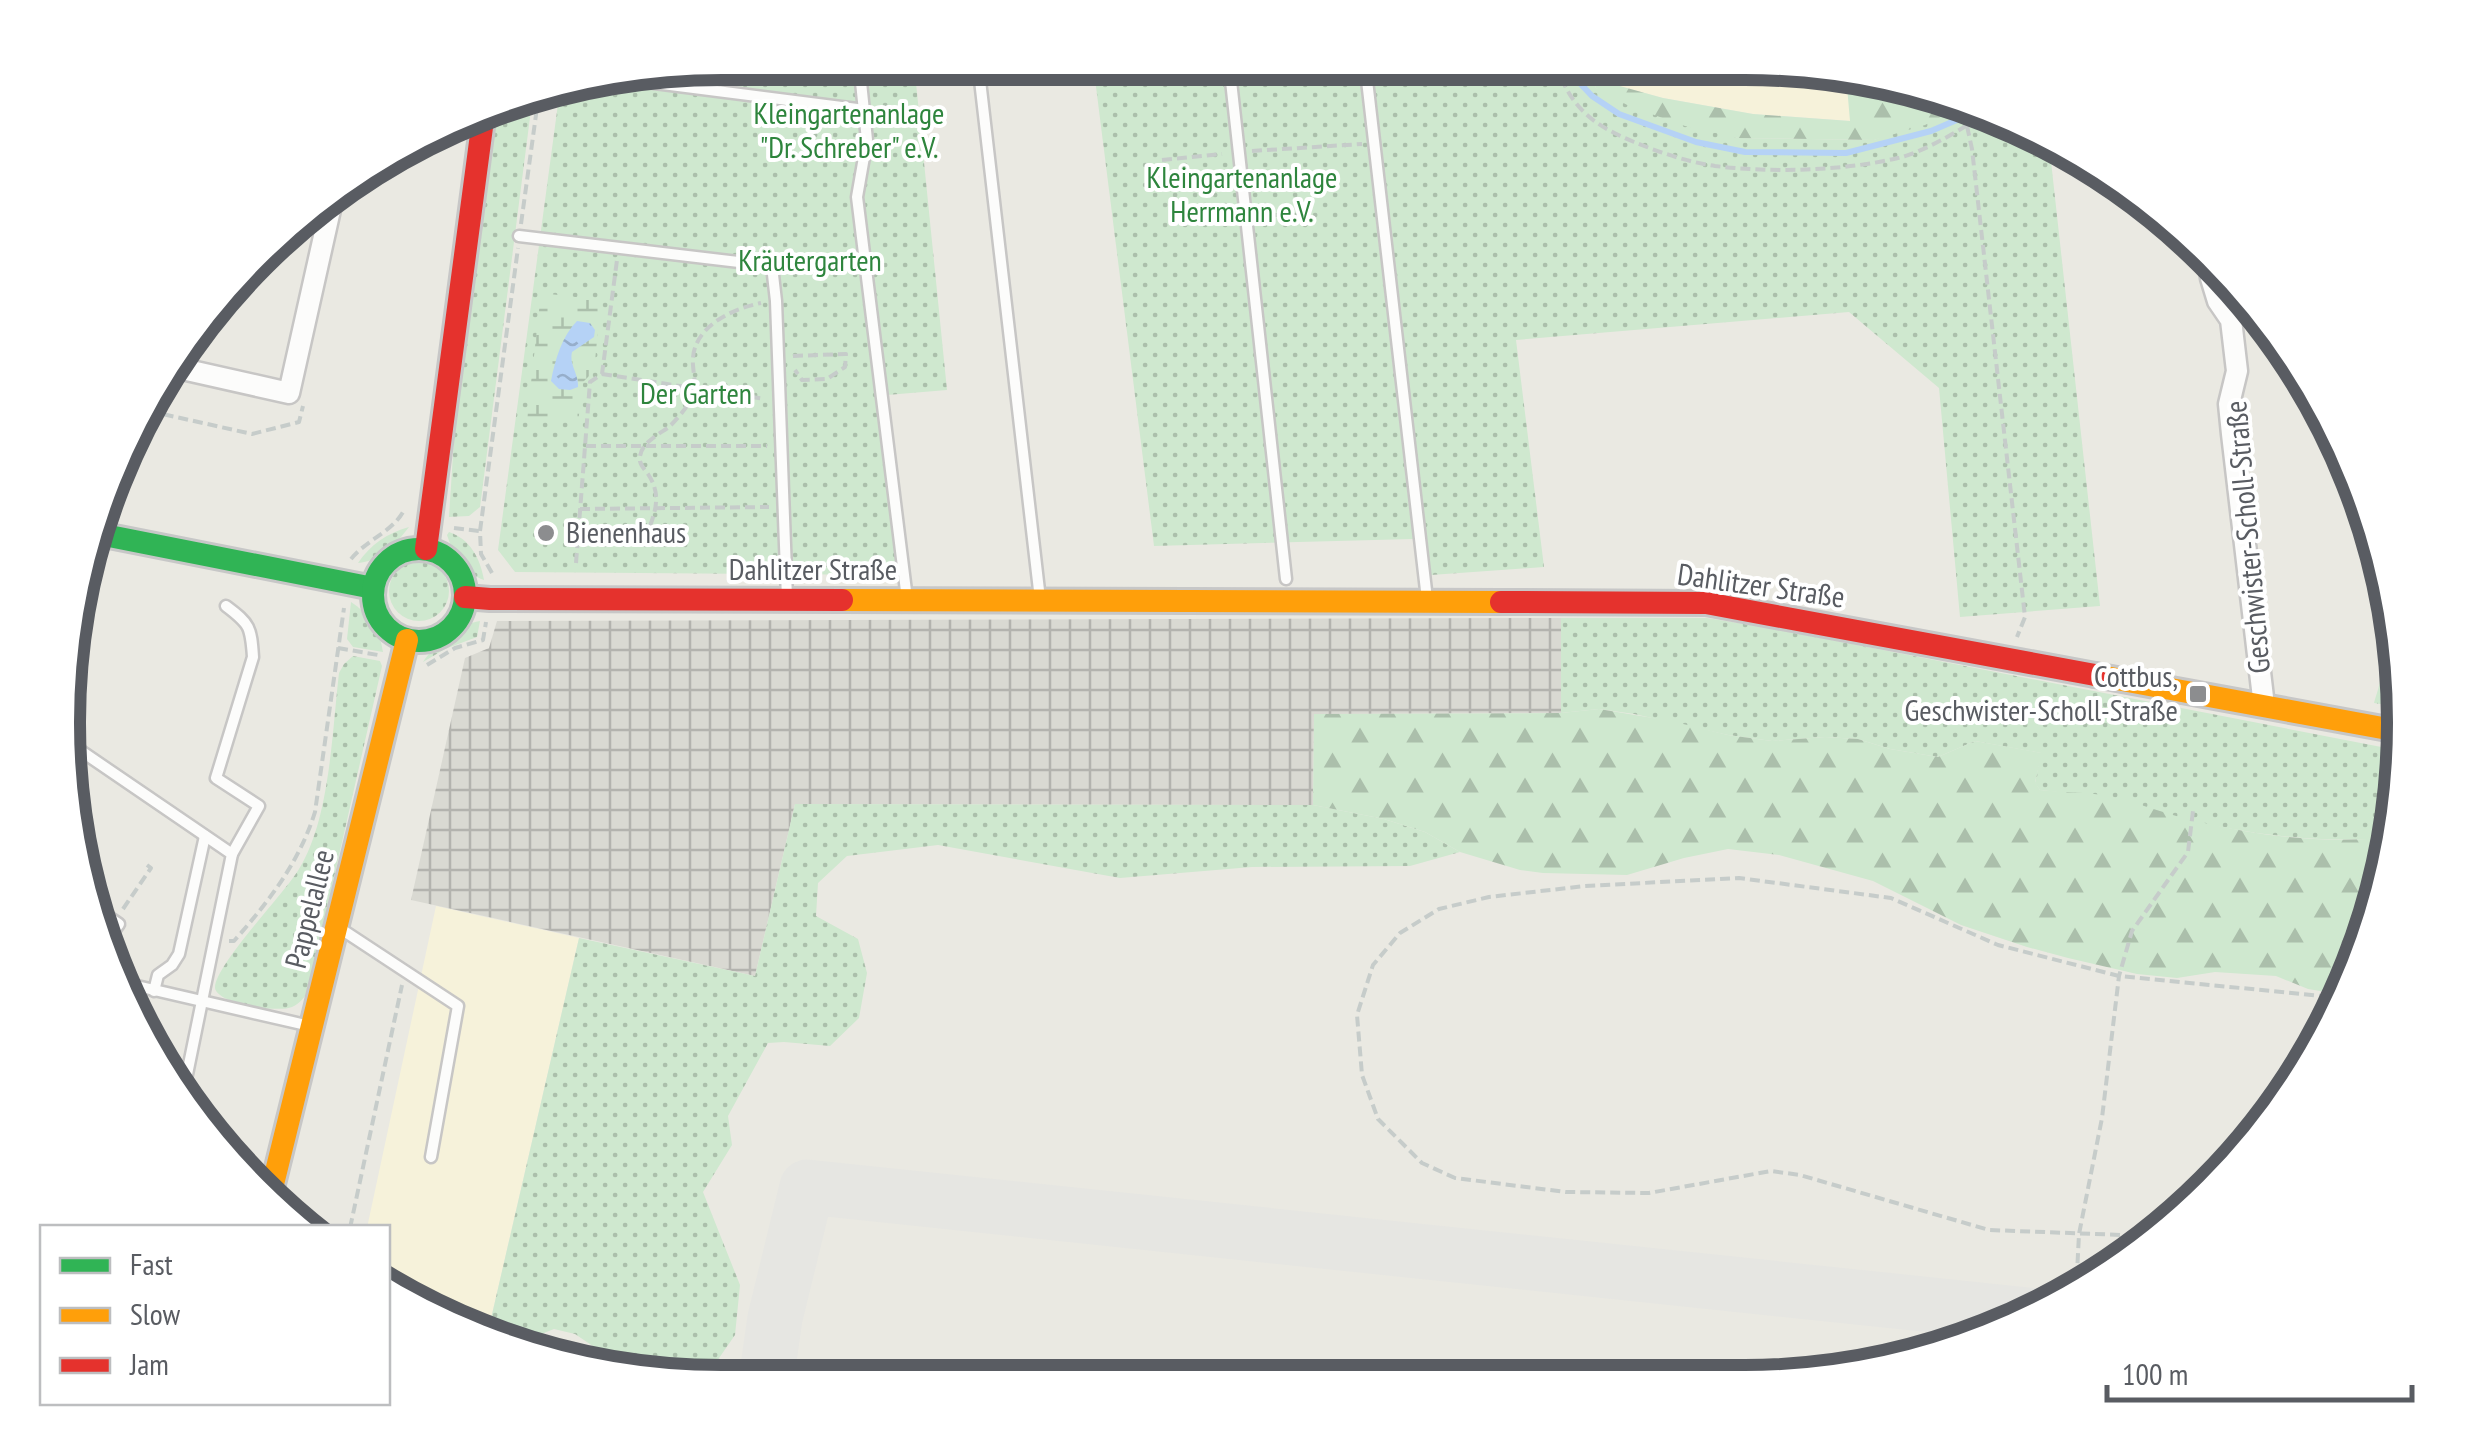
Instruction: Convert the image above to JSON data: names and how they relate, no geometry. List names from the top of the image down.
{
  "streets": {
    "street": ["Geschwister-Scholl-Straße", "Dahlitzer Straße", "Pappelallee"]
  },
  "crossings": [
    ["Geschwister-Scholl-Straße", "Dahlitzer Straße"],
    ["Dahlitzer Straße", "Pappelallee"]
  ],
  "parks": [
    "Kleingartenanlage \"Dr. Schreber\" e.V.",
    "Kleingartenanlage Herrmann e.V.",
    "Kräutergarten",
    "Der Garten"
  ],
  "places": {
    "other": ["Bienenhaus"],
    "transit": ["Cottbus, Geschwister-Scholl-Straße"]
  },
  "legend": ["Fast", "Slow", "Jam"],
  "scale_bar": "100 m"
}
